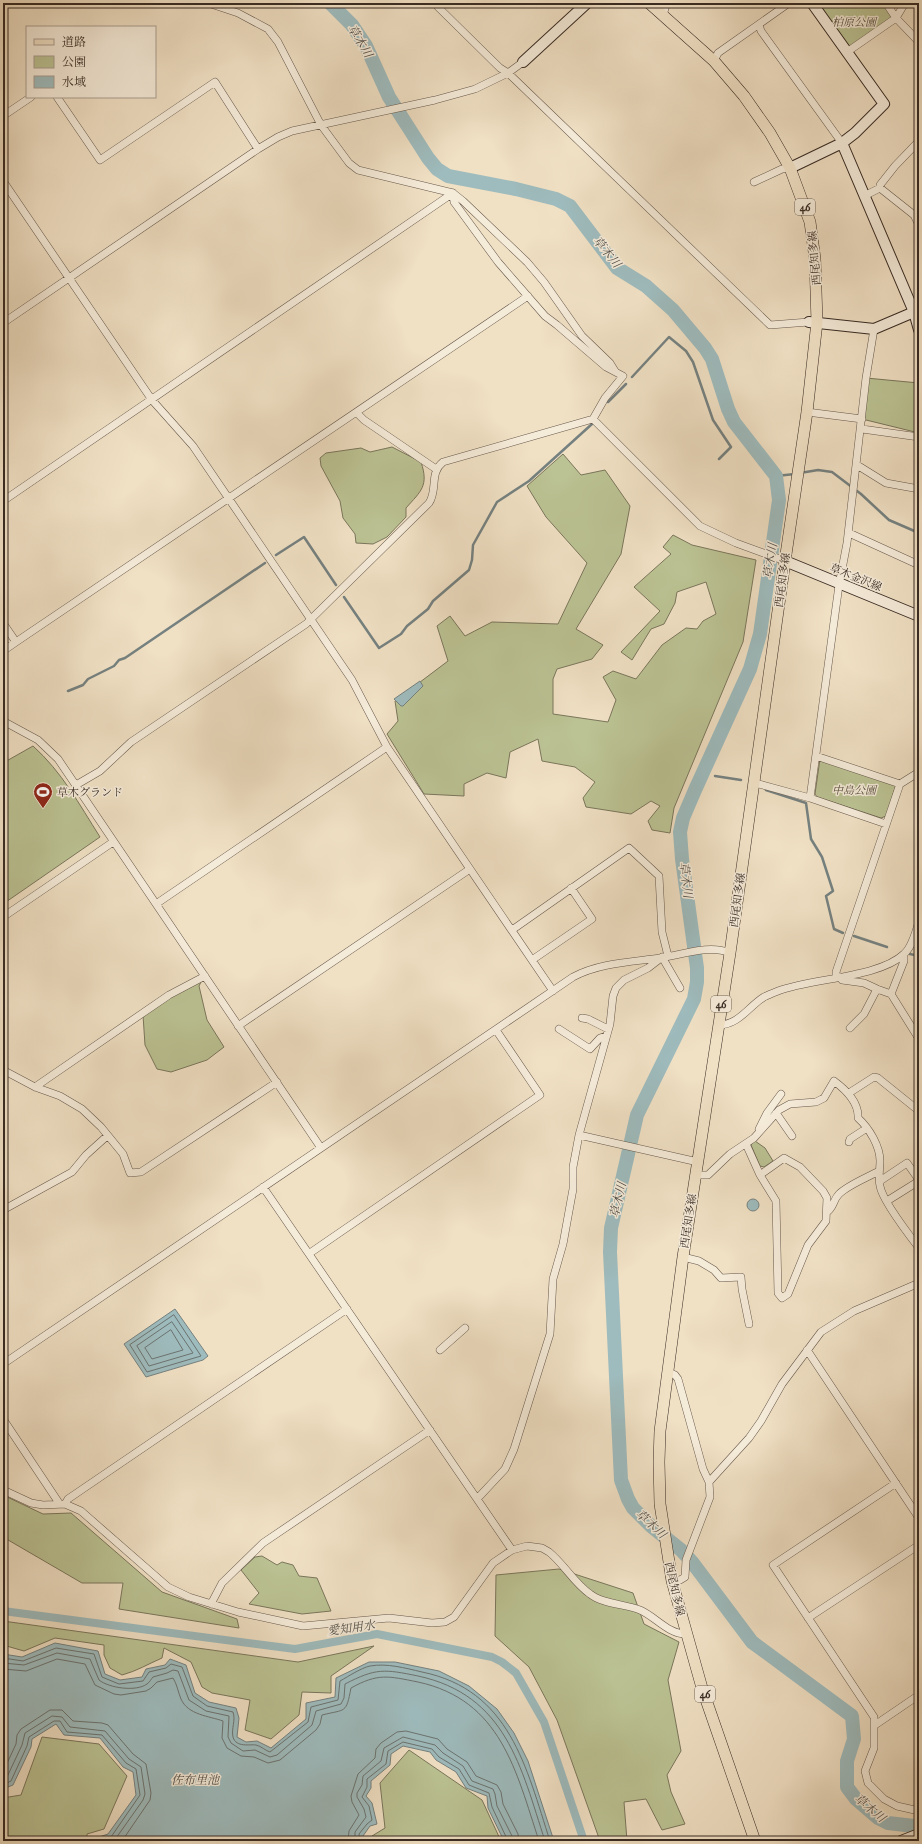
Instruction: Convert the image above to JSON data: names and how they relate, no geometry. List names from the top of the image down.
{
  "streets": {
    "main road": ["46", "西尾知多線"],
    "street": ["草木金沢線"]
  },
  "crossings": [
    ["西尾知多線", "草木金沢線"]
  ],
  "water": ["草木川", "愛知用水", "佐布里池"],
  "parks": ["柏原公園", "中島公園"],
  "places": {
    "sports": ["草木グランド"]
  },
  "legend": ["道路", "公園", "水域"]
}
